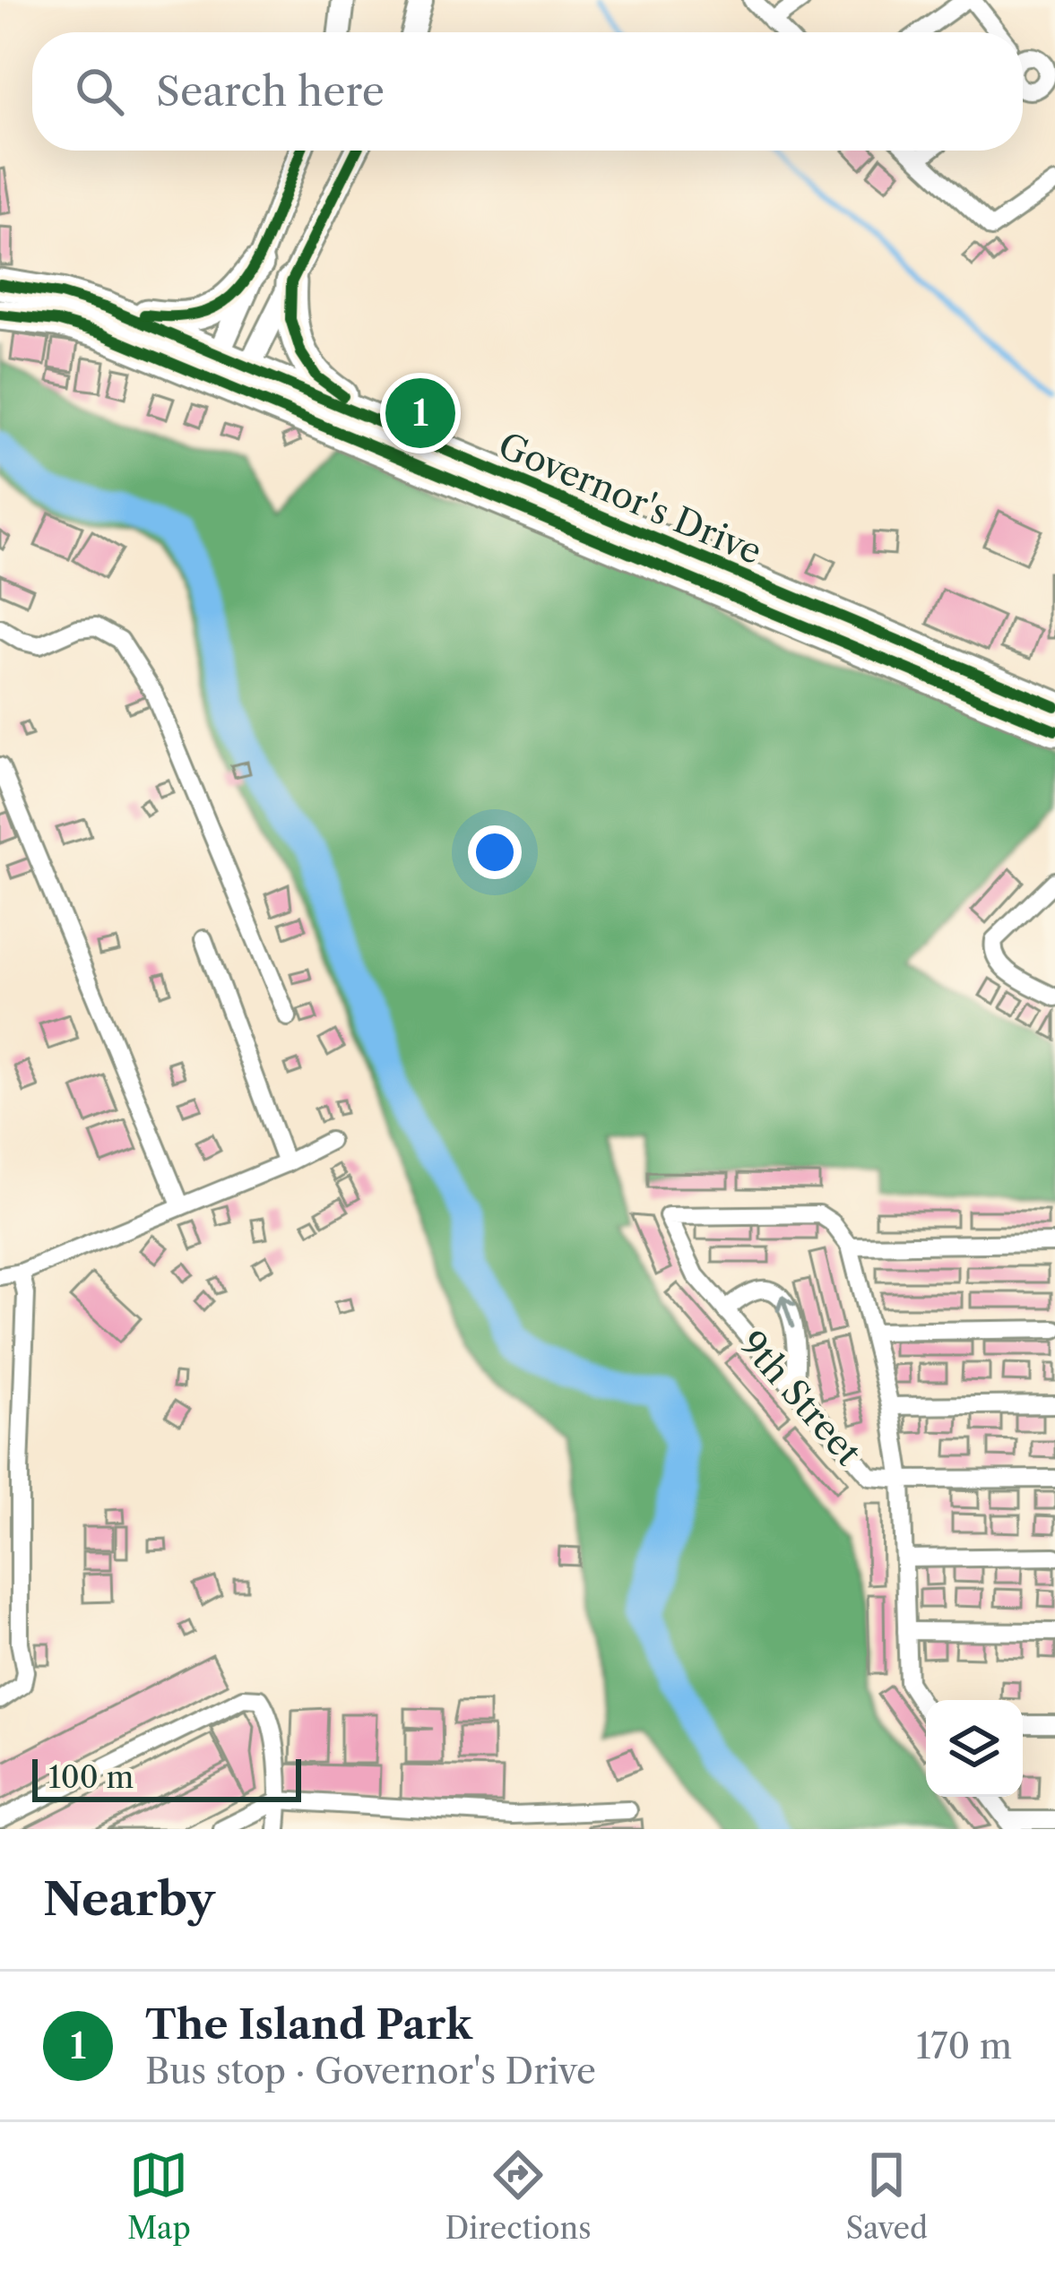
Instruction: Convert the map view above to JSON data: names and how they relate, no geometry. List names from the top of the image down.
{
  "streets": {
    "highway": ["Governor's Drive"],
    "street": ["9th Street"]
  },
  "scale_bar": "100 m",
  "page": {
    "search": "Search here",
    "pins": "1",
    "scale": "100 m",
    "heading": "Nearby",
    "list": [
      {
        "mark": "1",
        "name": "The Island Park",
        "note": "Bus stop · Governor's Drive",
        "value": "170 m"
      }
    ],
    "nav": ["Map", "Directions", "Saved"]
  }
}
